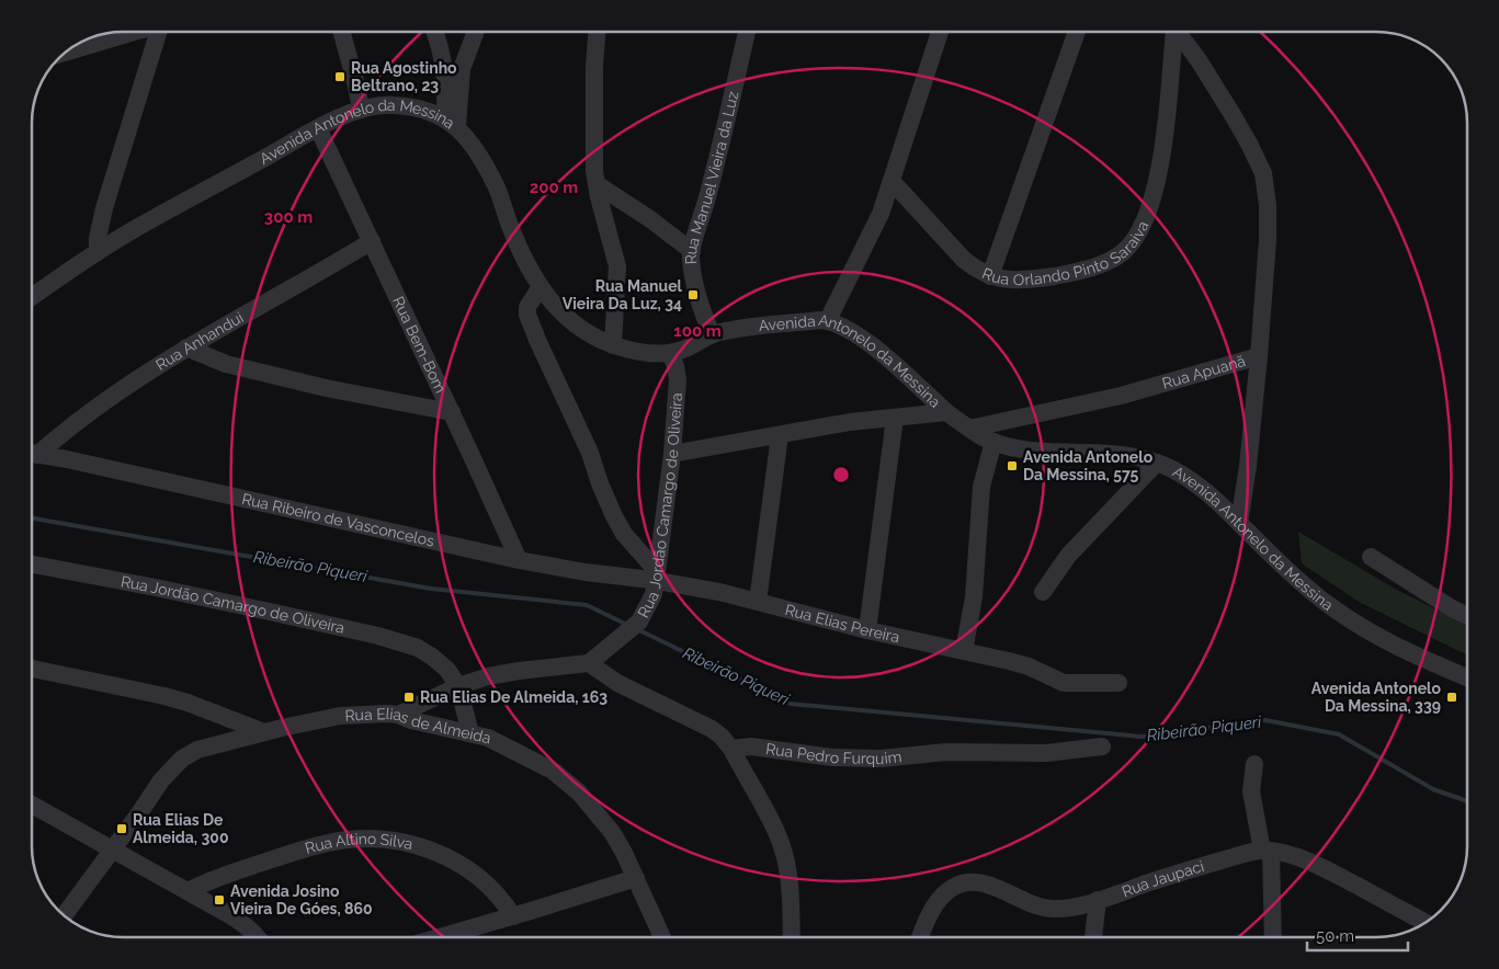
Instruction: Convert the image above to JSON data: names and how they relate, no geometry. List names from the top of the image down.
{
  "streets": {
    "street": [
      "Avenida Antonelo da Messina",
      "Rua Manuel Vieira da Luz",
      "Rua Orlando Pinto Saraiva",
      "Rua Anhandui",
      "Rua Bem-Bom",
      "Rua Apuanã",
      "Rua Jordão Camargo de Oliveira",
      "Rua Ribeiro de Vasconcelos",
      "Rua Elias Pereira",
      "Rua Elias de Almeida",
      "Rua Pedro Furquim",
      "Rua Altino Silva",
      "Rua Jaupaci"
    ]
  },
  "crossings": [
    ["Avenida Antonelo da Messina", "Rua Manuel Vieira da Luz"],
    ["Avenida Antonelo da Messina", "Rua Bem-Bom"],
    ["Avenida Antonelo da Messina", "Rua Apuanã"],
    ["Avenida Antonelo da Messina", "Rua Jordão Camargo de Oliveira"],
    ["Rua Anhandui", "Rua Bem-Bom"],
    ["Rua Bem-Bom", "Rua Ribeiro de Vasconcelos"],
    ["Rua Jordão Camargo de Oliveira", "Rua Ribeiro de Vasconcelos"],
    ["Rua Jordão Camargo de Oliveira", "Rua Elias Pereira"],
    ["Rua Jordão Camargo de Oliveira", "Rua Elias de Almeida"],
    ["Rua Ribeiro de Vasconcelos", "Rua Elias Pereira"]
  ],
  "water": ["Ribeirão Piqueri"],
  "places": {
    "transit": [
      "Rua Agostinho Beltrano, 23",
      "Rua Manuel Vieira Da Luz, 34",
      "Avenida Antonelo Da Messina, 575",
      "Rua Elias De Almeida, 163",
      "Avenida Antonelo Da Messina, 339",
      "Rua Elias De Almeida, 300",
      "Avenida Josino Vieira De Góes, 860"
    ]
  },
  "scale_bar": "50 m",
  "rings": ["200 m", "300 m", "100 m"]
}
